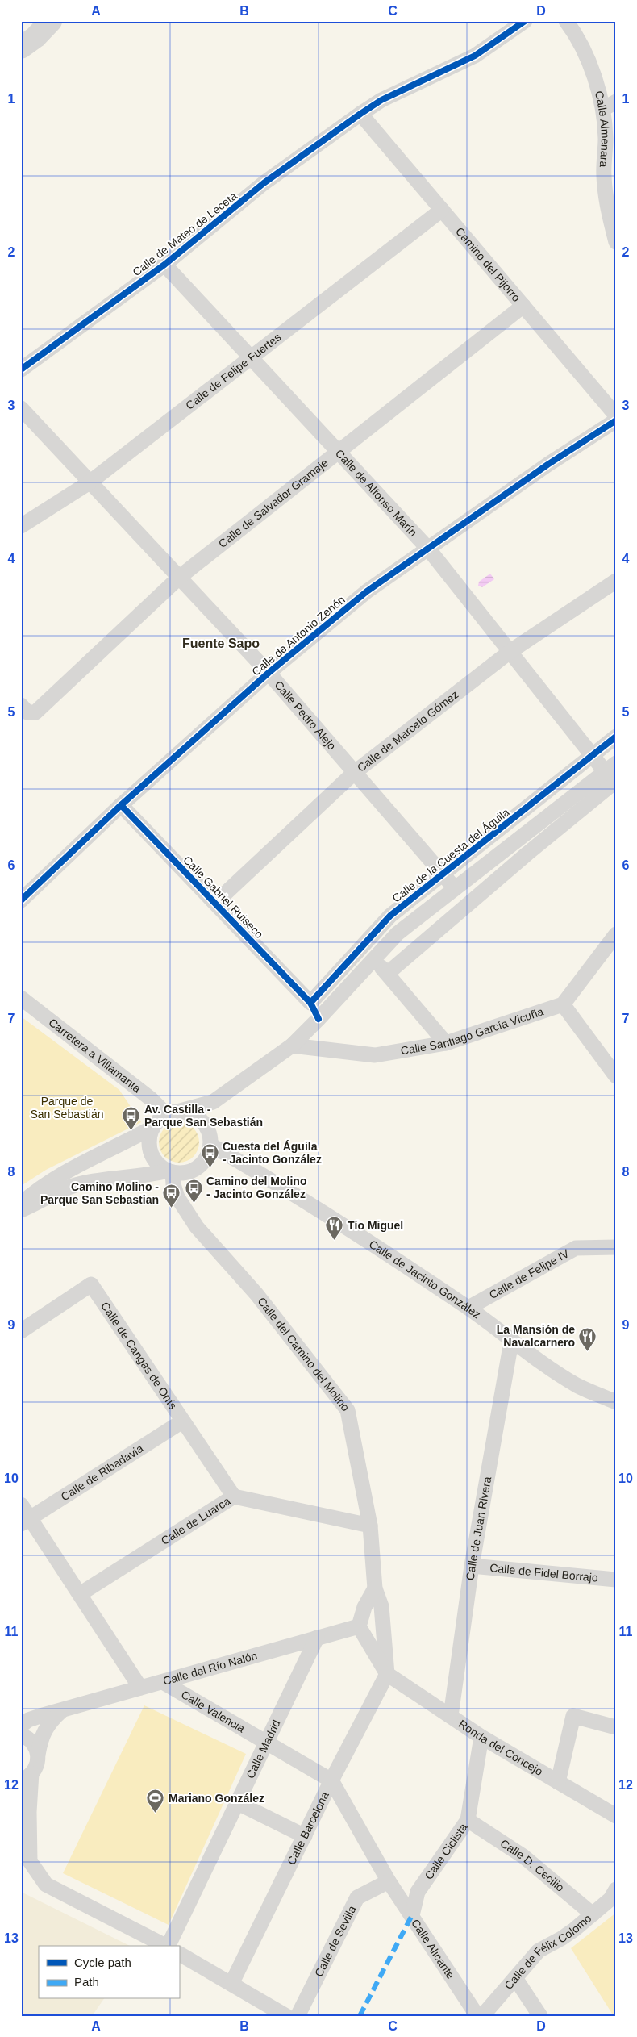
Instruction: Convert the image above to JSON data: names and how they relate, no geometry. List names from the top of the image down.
{
  "streets": {
    "street": [
      "Calle Almenara",
      "Calle de Mateo de Leceta",
      "Camino del Pijorro",
      "Calle de Felipe Fuertes",
      "Calle de Alfonso Marín",
      "Calle de Salvador Gramaje",
      "Calle de Antonio Zenón",
      "Calle Pedro Alejo",
      "Calle de Marcelo Gómez",
      "Calle de la Cuesta del Águila",
      "Calle Gabriel Ruiseco",
      "Calle Santiago García Vicuña",
      "Carretera a Villamanta",
      "Calle de Felipe IV",
      "Calle de Jacinto González",
      "Calle del Camino del Molino",
      "Calle de Cangas de Onís",
      "Calle de Ribadavia",
      "Calle de Luarca",
      "Calle de Juan Rivera",
      "Calle de Fidel Borrajo",
      "Calle del Río Nalón",
      "Calle Valencia",
      "Ronda del Concejo",
      "Calle Madrid",
      "Calle Barcelona",
      "Calle Ciclista",
      "Calle D. Cecilio",
      "Calle de Sevilla",
      "Calle Alicante",
      "Calle de Félix Colomo"
    ]
  },
  "crossings": [
    ["Calle de Mateo de Leceta", "Camino del Pijorro"],
    ["Calle de Mateo de Leceta", "Calle de Alfonso Marín"],
    ["Camino del Pijorro", "Calle de Felipe Fuertes"],
    ["Camino del Pijorro", "Calle de Salvador Gramaje"],
    ["Calle de Felipe Fuertes", "Calle de Alfonso Marín"],
    ["Calle de Felipe Fuertes", "Calle Pedro Alejo"],
    ["Calle de Alfonso Marín", "Calle de Salvador Gramaje"],
    ["Calle de Alfonso Marín", "Calle de Antonio Zenón"],
    ["Calle de Alfonso Marín", "Calle de Marcelo Gómez"],
    ["Calle de Alfonso Marín", "Calle de la Cuesta del Águila"],
    ["Calle de Salvador Gramaje", "Calle Pedro Alejo"],
    ["Calle de Antonio Zenón", "Calle Pedro Alejo"],
    ["Calle de Antonio Zenón", "Calle Gabriel Ruiseco"],
    ["Calle Pedro Alejo", "Calle de Marcelo Gómez"],
    ["Calle Pedro Alejo", "Calle de la Cuesta del Águila"],
    ["Calle de Marcelo Gómez", "Calle Gabriel Ruiseco"],
    ["Calle de la Cuesta del Águila", "Calle Gabriel Ruiseco"],
    ["Carretera a Villamanta", "Calle de Jacinto González"],
    ["Carretera a Villamanta", "Calle del Camino del Molino"],
    ["Calle de Felipe IV", "Calle de Jacinto González"],
    ["Calle de Jacinto González", "Calle del Camino del Molino"],
    ["Calle de Jacinto González", "Calle de Juan Rivera"],
    ["Calle del Camino del Molino", "Calle de Luarca"],
    ["Calle del Camino del Molino", "Ronda del Concejo"],
    ["Calle del Camino del Molino", "Calle Barcelona"],
    ["Calle de Cangas de Onís", "Calle de Ribadavia"],
    ["Calle de Cangas de Onís", "Calle de Luarca"],
    ["Calle de Juan Rivera", "Calle de Fidel Borrajo"],
    ["Calle de Juan Rivera", "Ronda del Concejo"],
    ["Calle del Río Nalón", "Calle Valencia"],
    ["Calle del Río Nalón", "Calle Madrid"],
    ["Calle Valencia", "Calle Madrid"],
    ["Calle Valencia", "Calle Barcelona"],
    ["Ronda del Concejo", "Calle Barcelona"],
    ["Ronda del Concejo", "Calle Ciclista"],
    ["Calle Ciclista", "Calle D. Cecilio"],
    ["Calle Ciclista", "Calle Alicante"],
    ["Calle D. Cecilio", "Calle de Félix Colomo"],
    ["Calle de Sevilla", "Calle Alicante"]
  ],
  "districts": ["Fuente Sapo"],
  "parks": ["Parque de San Sebastián"],
  "places": {
    "bus stop": [
      "Av. Castilla - Parque San Sebastián",
      "Cuesta del Águila - Jacinto González",
      "Camino del Molino - Jacinto González",
      "Camino Molino - Parque San Sebastian"
    ],
    "restaurant": ["Tío Miguel", "La Mansión de Navalcarnero"],
    "sports": ["Mariano González"]
  },
  "legend": ["Cycle path", "Path"],
  "grid": {
    "columns": [
      "A",
      "B",
      "C",
      "D"
    ],
    "rows": [
      "1",
      "2",
      "3",
      "4",
      "5",
      "6",
      "7",
      "8",
      "9",
      "10",
      "11",
      "12",
      "13"
    ]
  }
}
